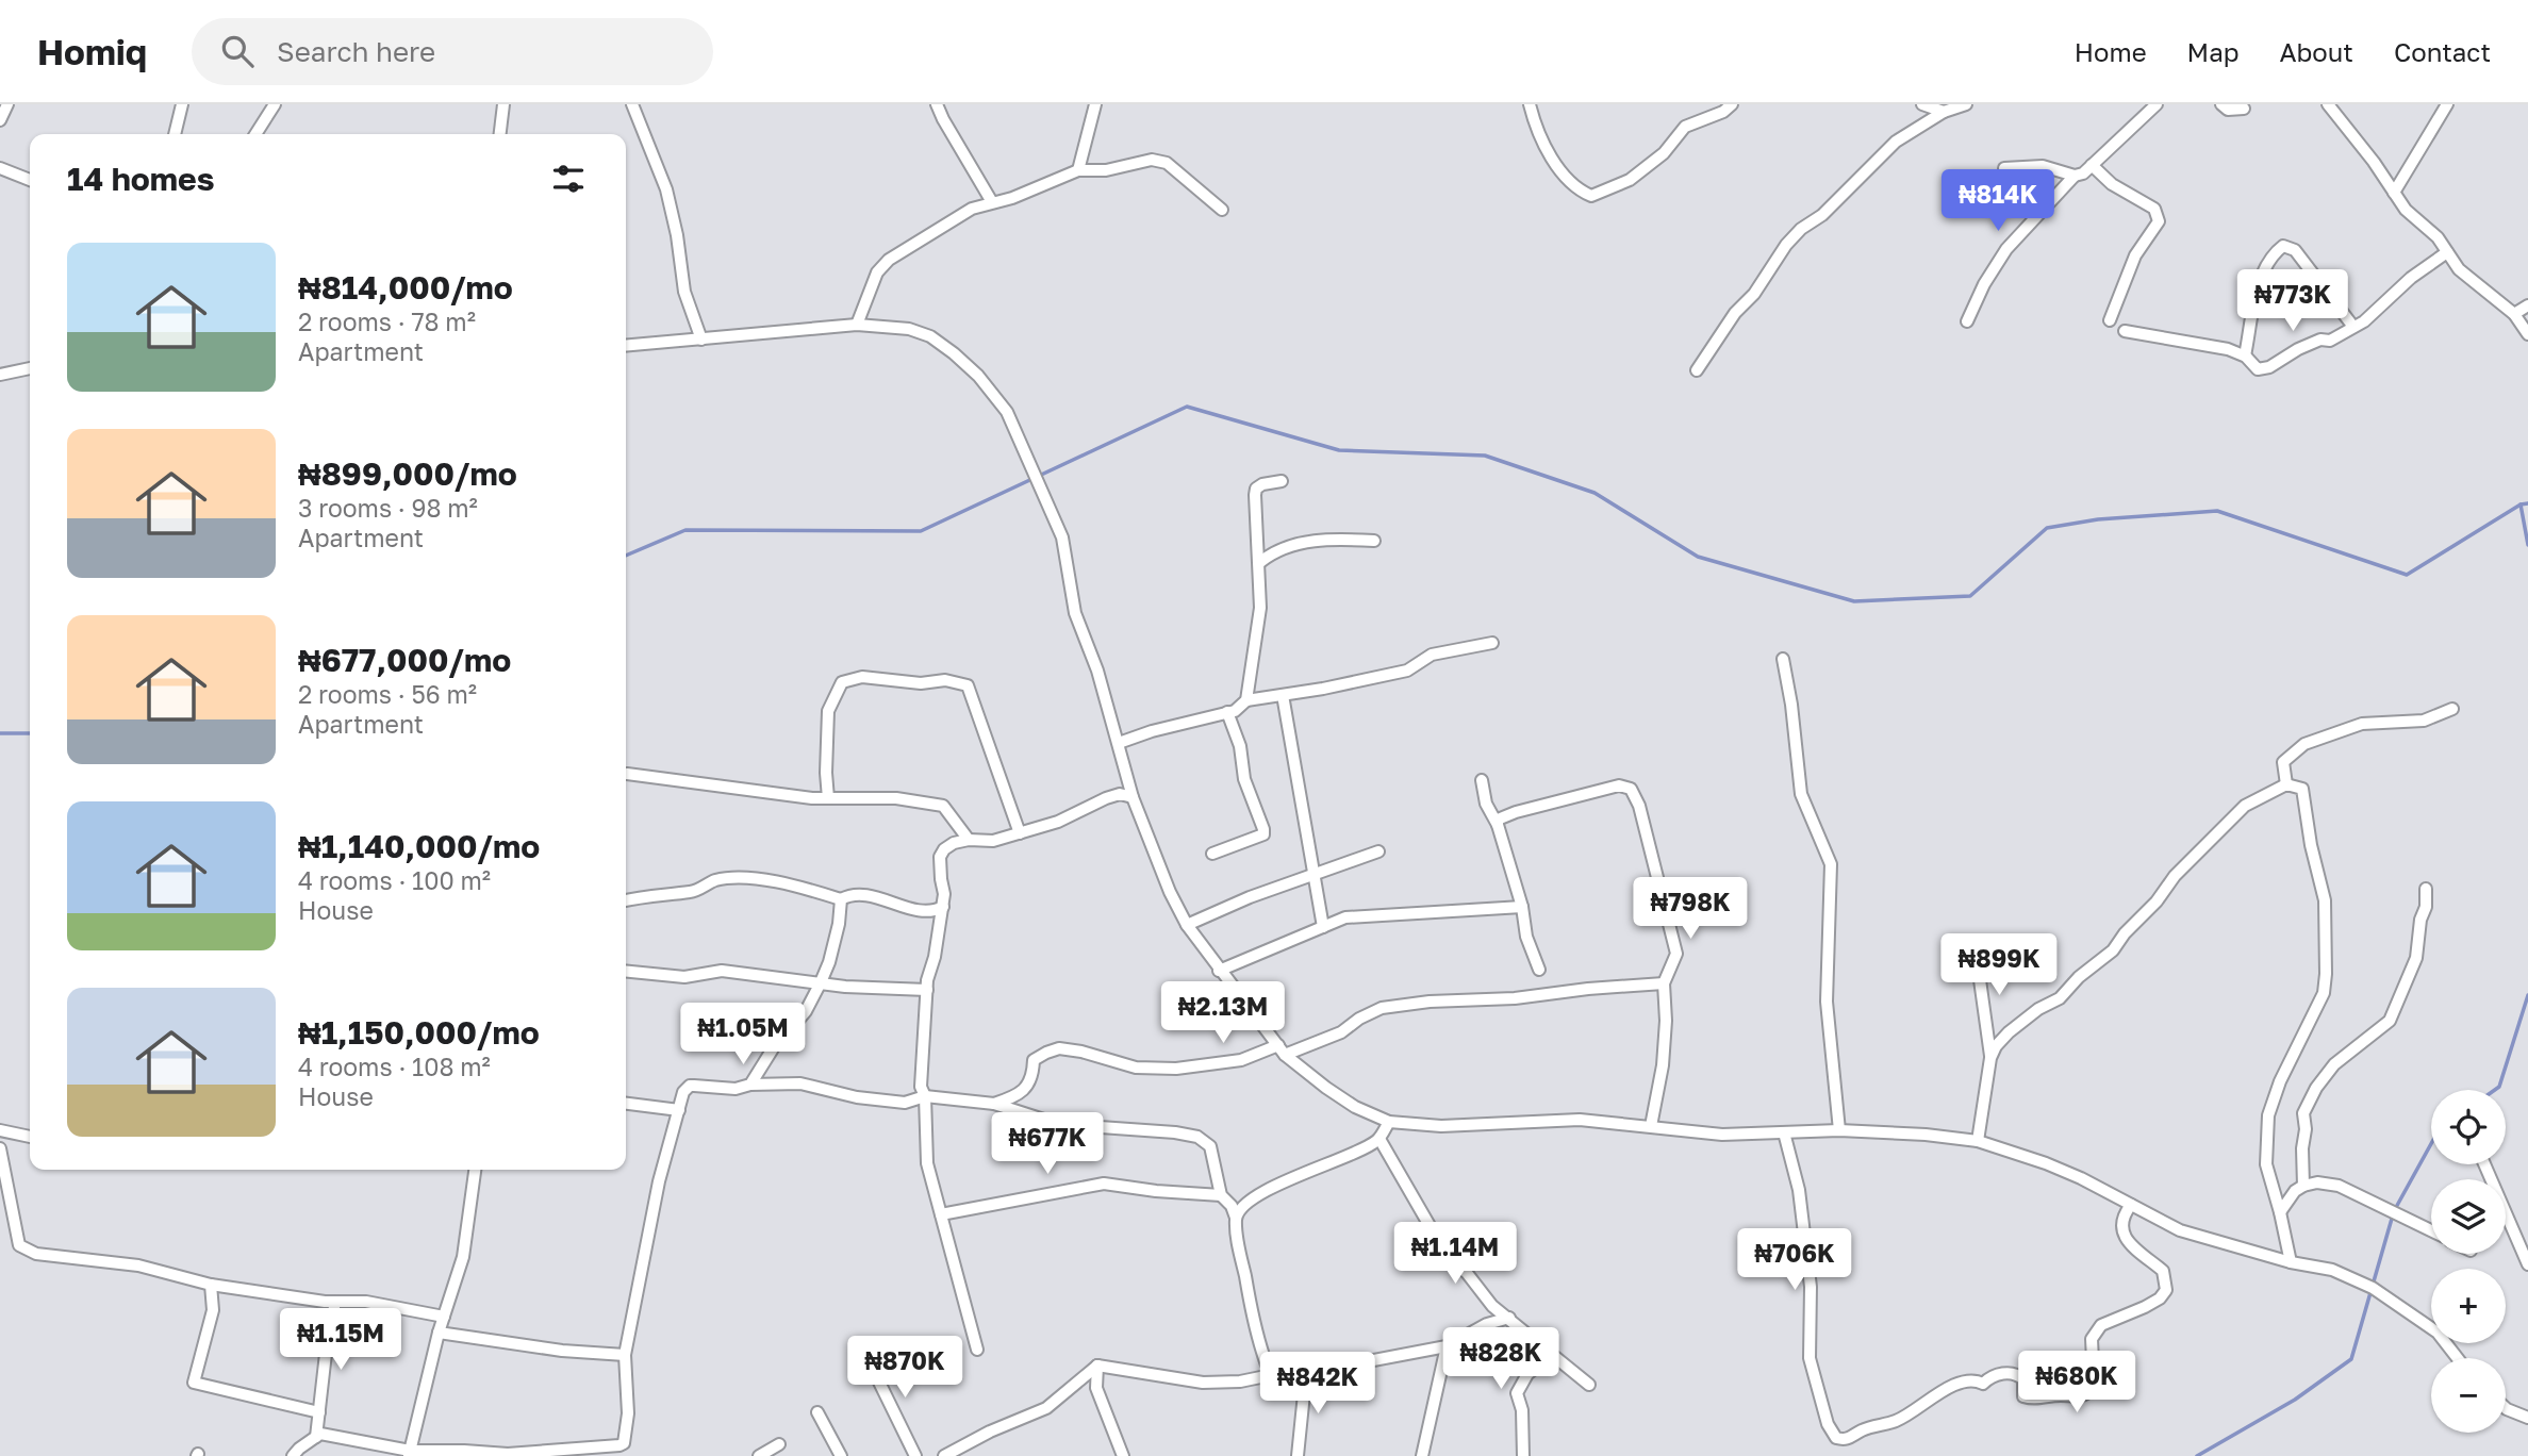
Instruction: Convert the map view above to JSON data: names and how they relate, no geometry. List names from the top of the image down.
{
  "page": {
    "header": "Homiq",
    "search": "Search here",
    "nav": [
      "Home",
      "Map",
      "About",
      "Contact"
    ],
    "heading": "14 homes",
    "price": [
      "₦814K",
      "₦773K",
      "₦798K",
      "₦899K",
      "₦2.13M",
      "₦1.05M",
      "₦677K",
      "₦1.14M",
      "₦706K",
      "₦1.15M",
      "₦828K",
      "₦870K",
      "₦680K",
      "₦842K"
    ],
    "list": [
      {
        "name": "₦814,000/mo",
        "note": "2 rooms · 78 m² · Apartment"
      },
      {
        "name": "₦899,000/mo",
        "note": "3 rooms · 98 m² · Apartment"
      },
      {
        "name": "₦677,000/mo",
        "note": "2 rooms · 56 m² · Apartment"
      },
      {
        "name": "₦1,140,000/mo",
        "note": "4 rooms · 100 m² · House"
      },
      {
        "name": "₦1,150,000/mo",
        "note": "4 rooms · 108 m² · House"
      }
    ],
    "map_buttons": ["+", "−"]
  }
}
